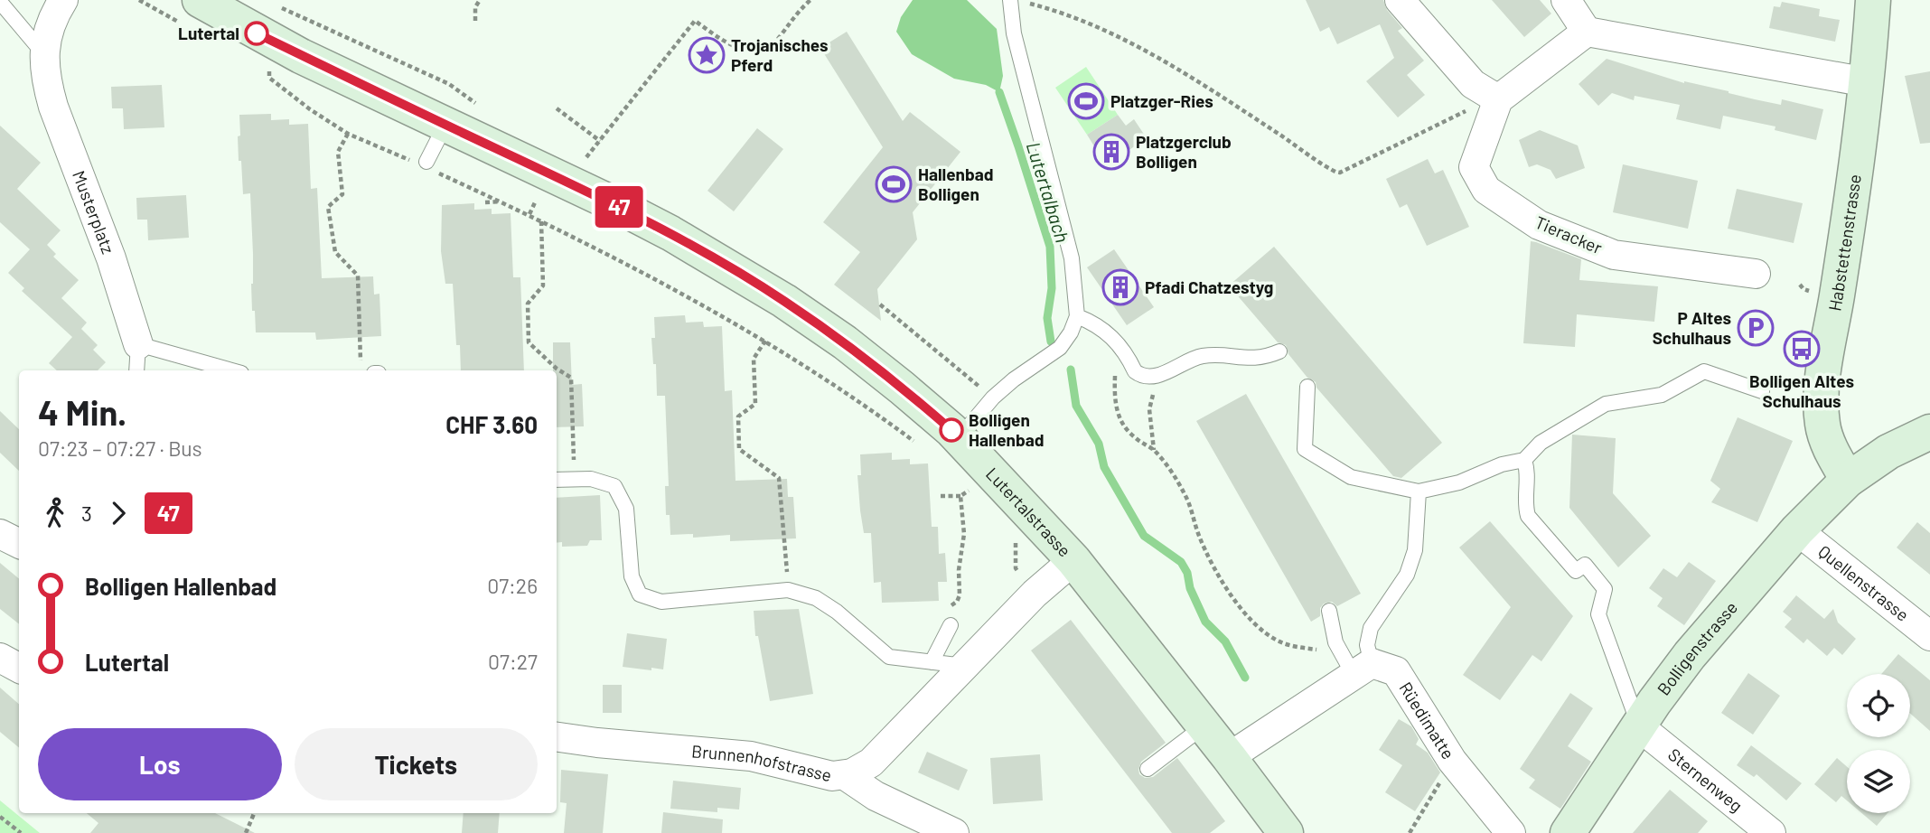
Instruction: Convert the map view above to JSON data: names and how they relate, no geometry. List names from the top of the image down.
{
  "streets": {
    "street": [
      "Musterplatz",
      "Tieracker",
      "Habstettenstrasse",
      "Lutertalstrasse",
      "Quellenstrasse",
      "Bolligenstrasse",
      "Rüedimatte",
      "Brunnenhofstrasse",
      "Sternenweg"
    ]
  },
  "crossings": [
    ["Habstettenstrasse", "Bolligenstrasse"],
    ["Quellenstrasse", "Bolligenstrasse"],
    ["Bolligenstrasse", "Sternenweg"]
  ],
  "water": ["Lutertalbach"],
  "places": {
    "other": ["Lutertal", "Bolligen Hallenbad"],
    "place": ["Trojanisches Pferd"],
    "sports": ["Platzger-Ries", "Hallenbad Bolligen"],
    "building": ["Platzgerclub Bolligen", "Pfadi Chatzestyg"],
    "parking": ["P Altes Schulhaus"],
    "bus stop": ["Bolligen Altes Schulhaus"]
  },
  "lines": ["bus line 47"],
  "page": {
    "on_map": "47",
    "heading": ["4 Min.", "07:23 – 07:27 · Bus", "CHF 3.60"],
    "legs": ["3", "47"],
    "list": [
      {
        "name": "Bolligen Hallenbad",
        "value": "07:26"
      },
      {
        "name": "Lutertal",
        "value": "07:27"
      }
    ],
    "buttons": ["Los", "Tickets"]
  }
}
